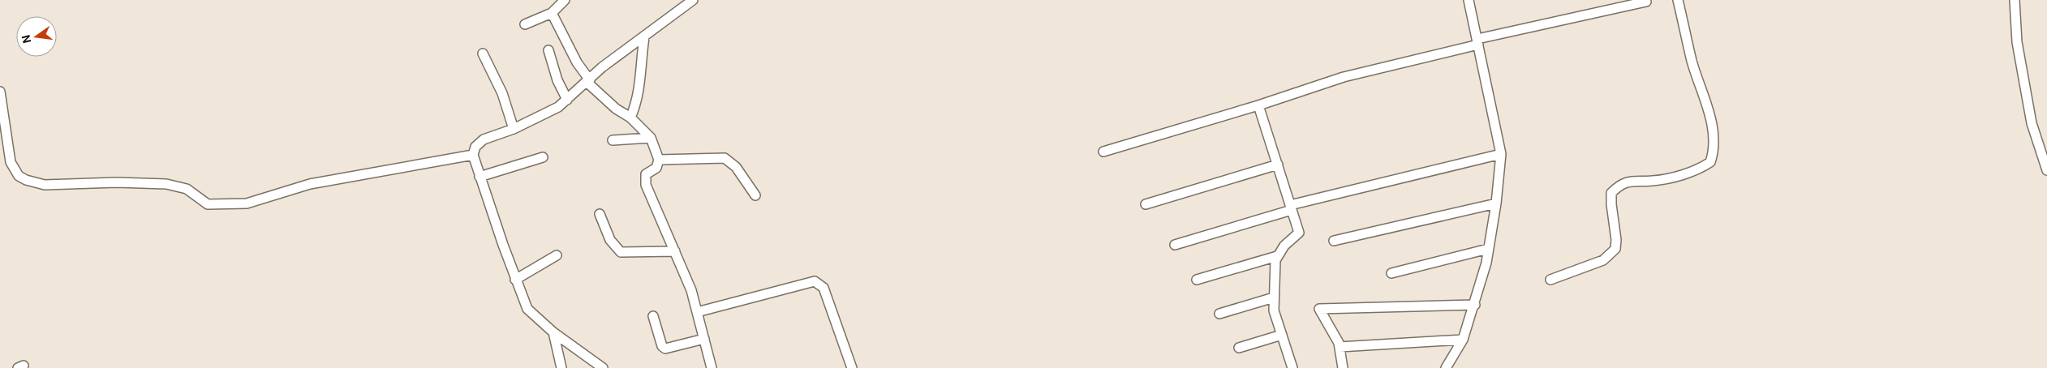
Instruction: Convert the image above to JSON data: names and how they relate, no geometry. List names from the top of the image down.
{
  "north": "left"
}
